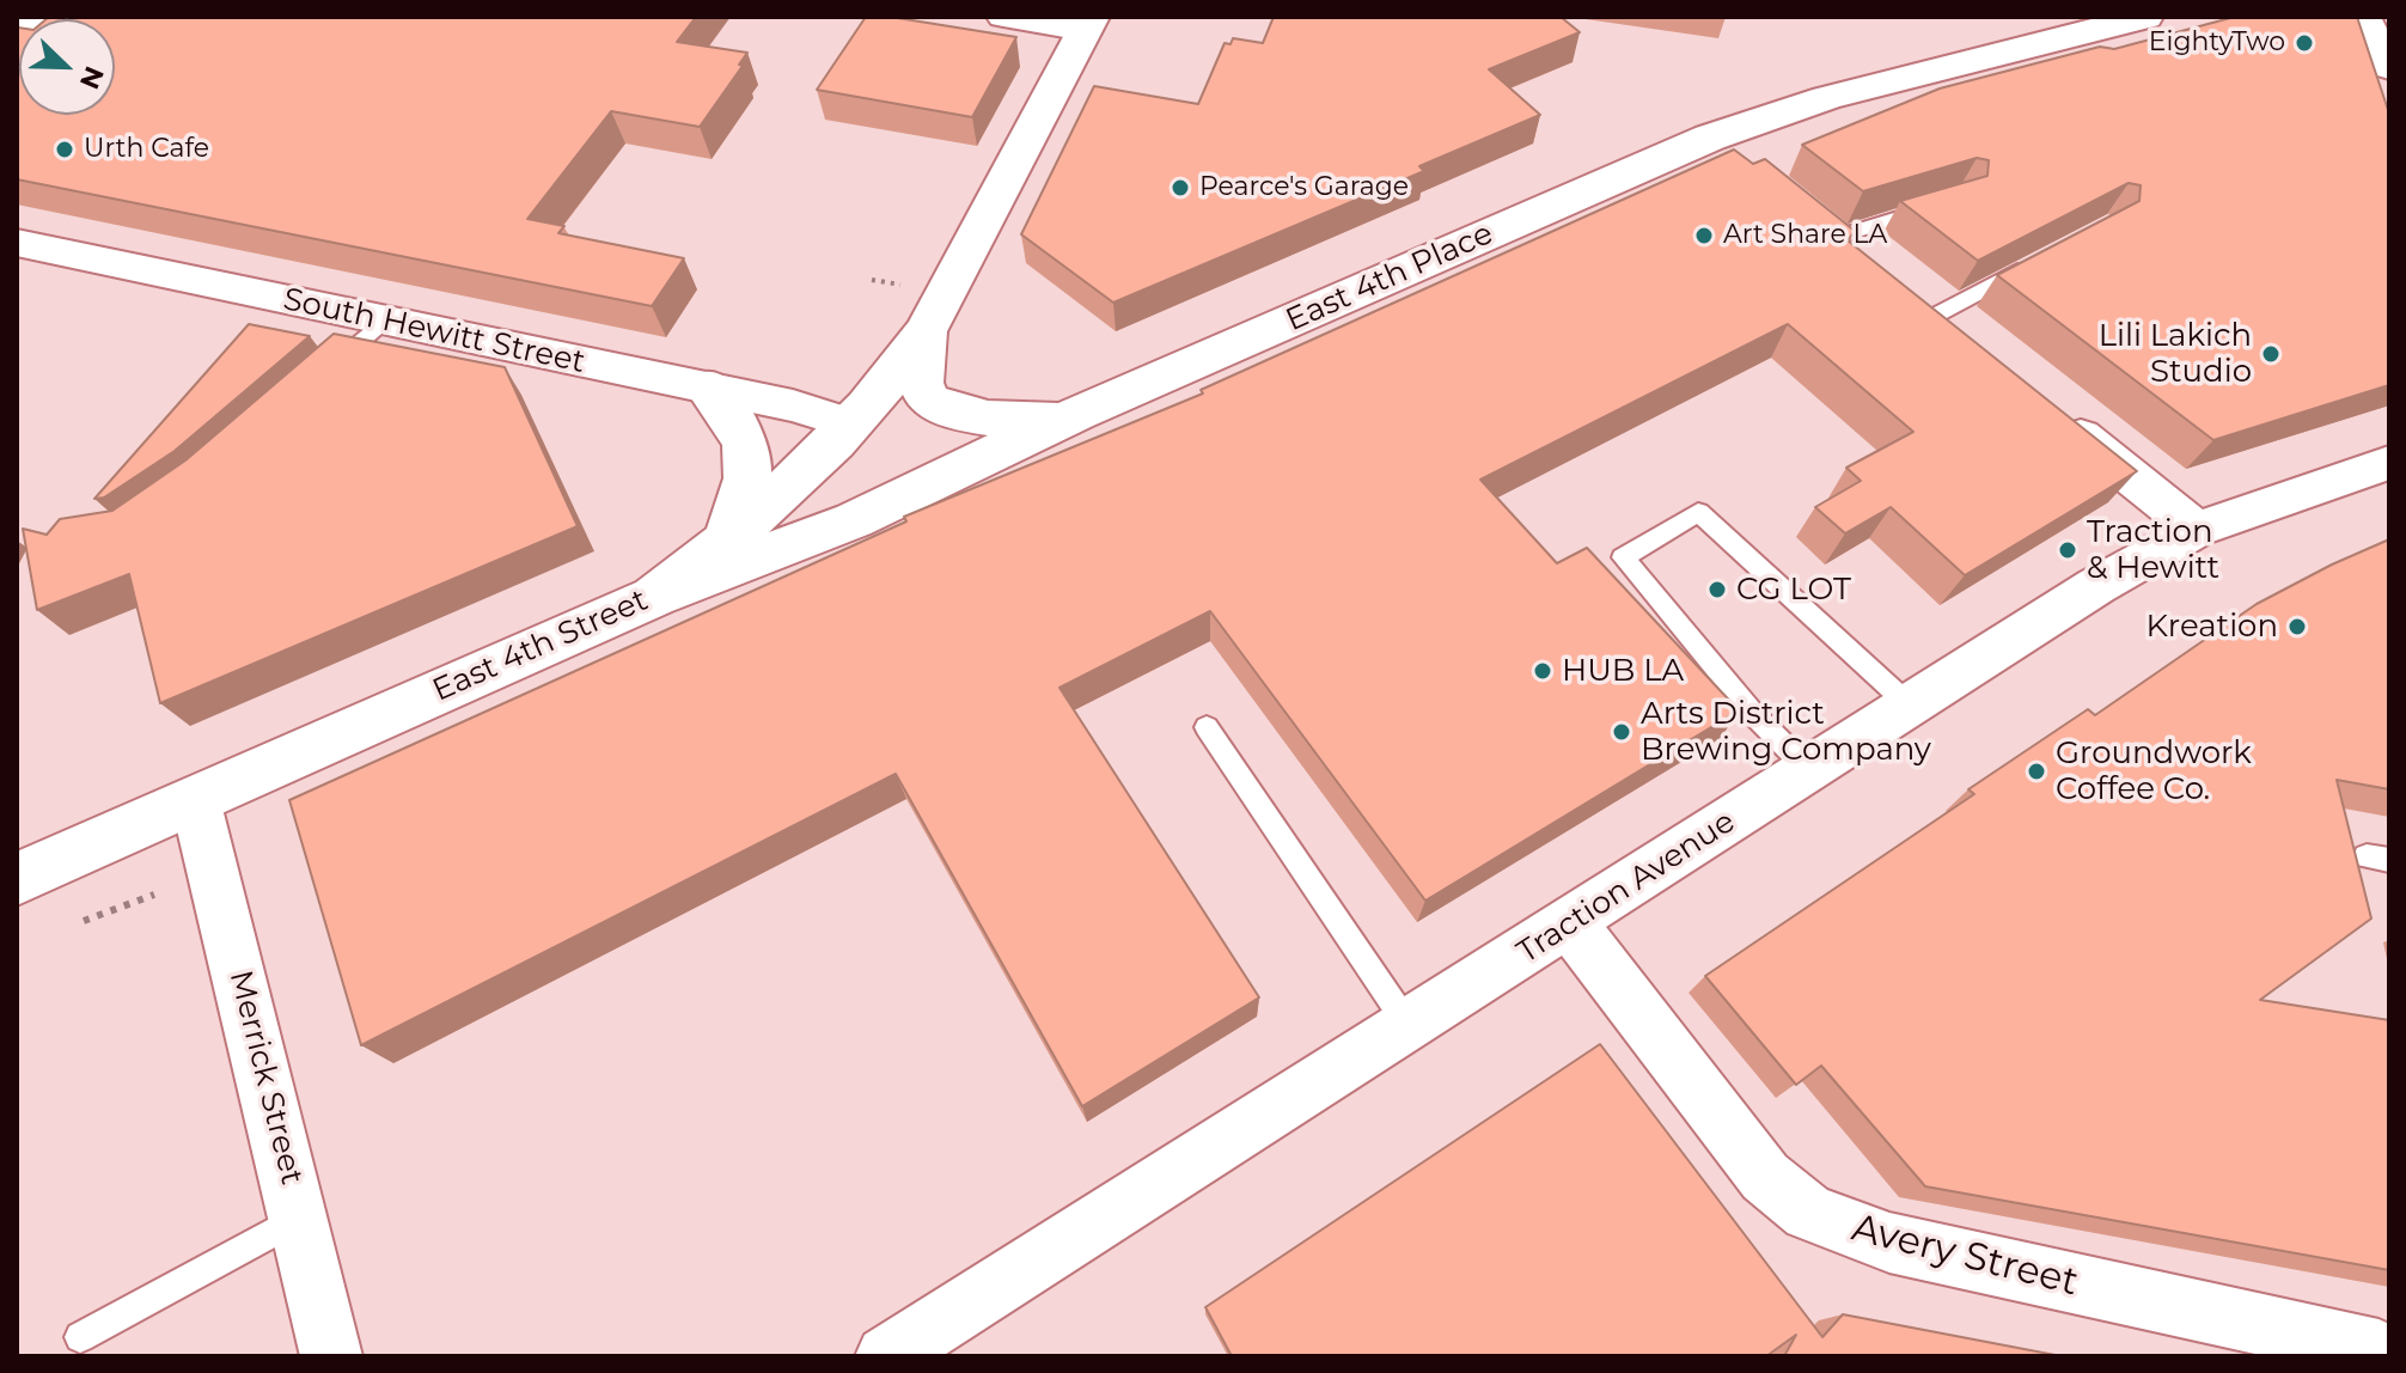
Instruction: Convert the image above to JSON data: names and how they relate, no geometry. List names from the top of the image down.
{
  "streets": {
    "main road": ["East 4th Place", "East 4th Street"],
    "street": [
      "South Hewitt Street",
      "Traction Avenue",
      "Merrick Street",
      "Avery Street"
    ]
  },
  "crossings": [
    ["East 4th Place", "East 4th Street"],
    ["South Hewitt Street", "East 4th Street"],
    ["East 4th Street", "Merrick Street"],
    ["Traction Avenue", "Avery Street"]
  ],
  "places": [
    "EightyTwo",
    "Urth Cafe",
    "Pearce's Garage",
    "Art Share LA",
    "Lili Lakich Studio",
    "Traction & Hewitt",
    "CG LOT",
    "Kreation",
    "HUB LA",
    "Arts District Brewing Company",
    "Groundwork Coffee Co."
  ],
  "north": "bottom right"
}
